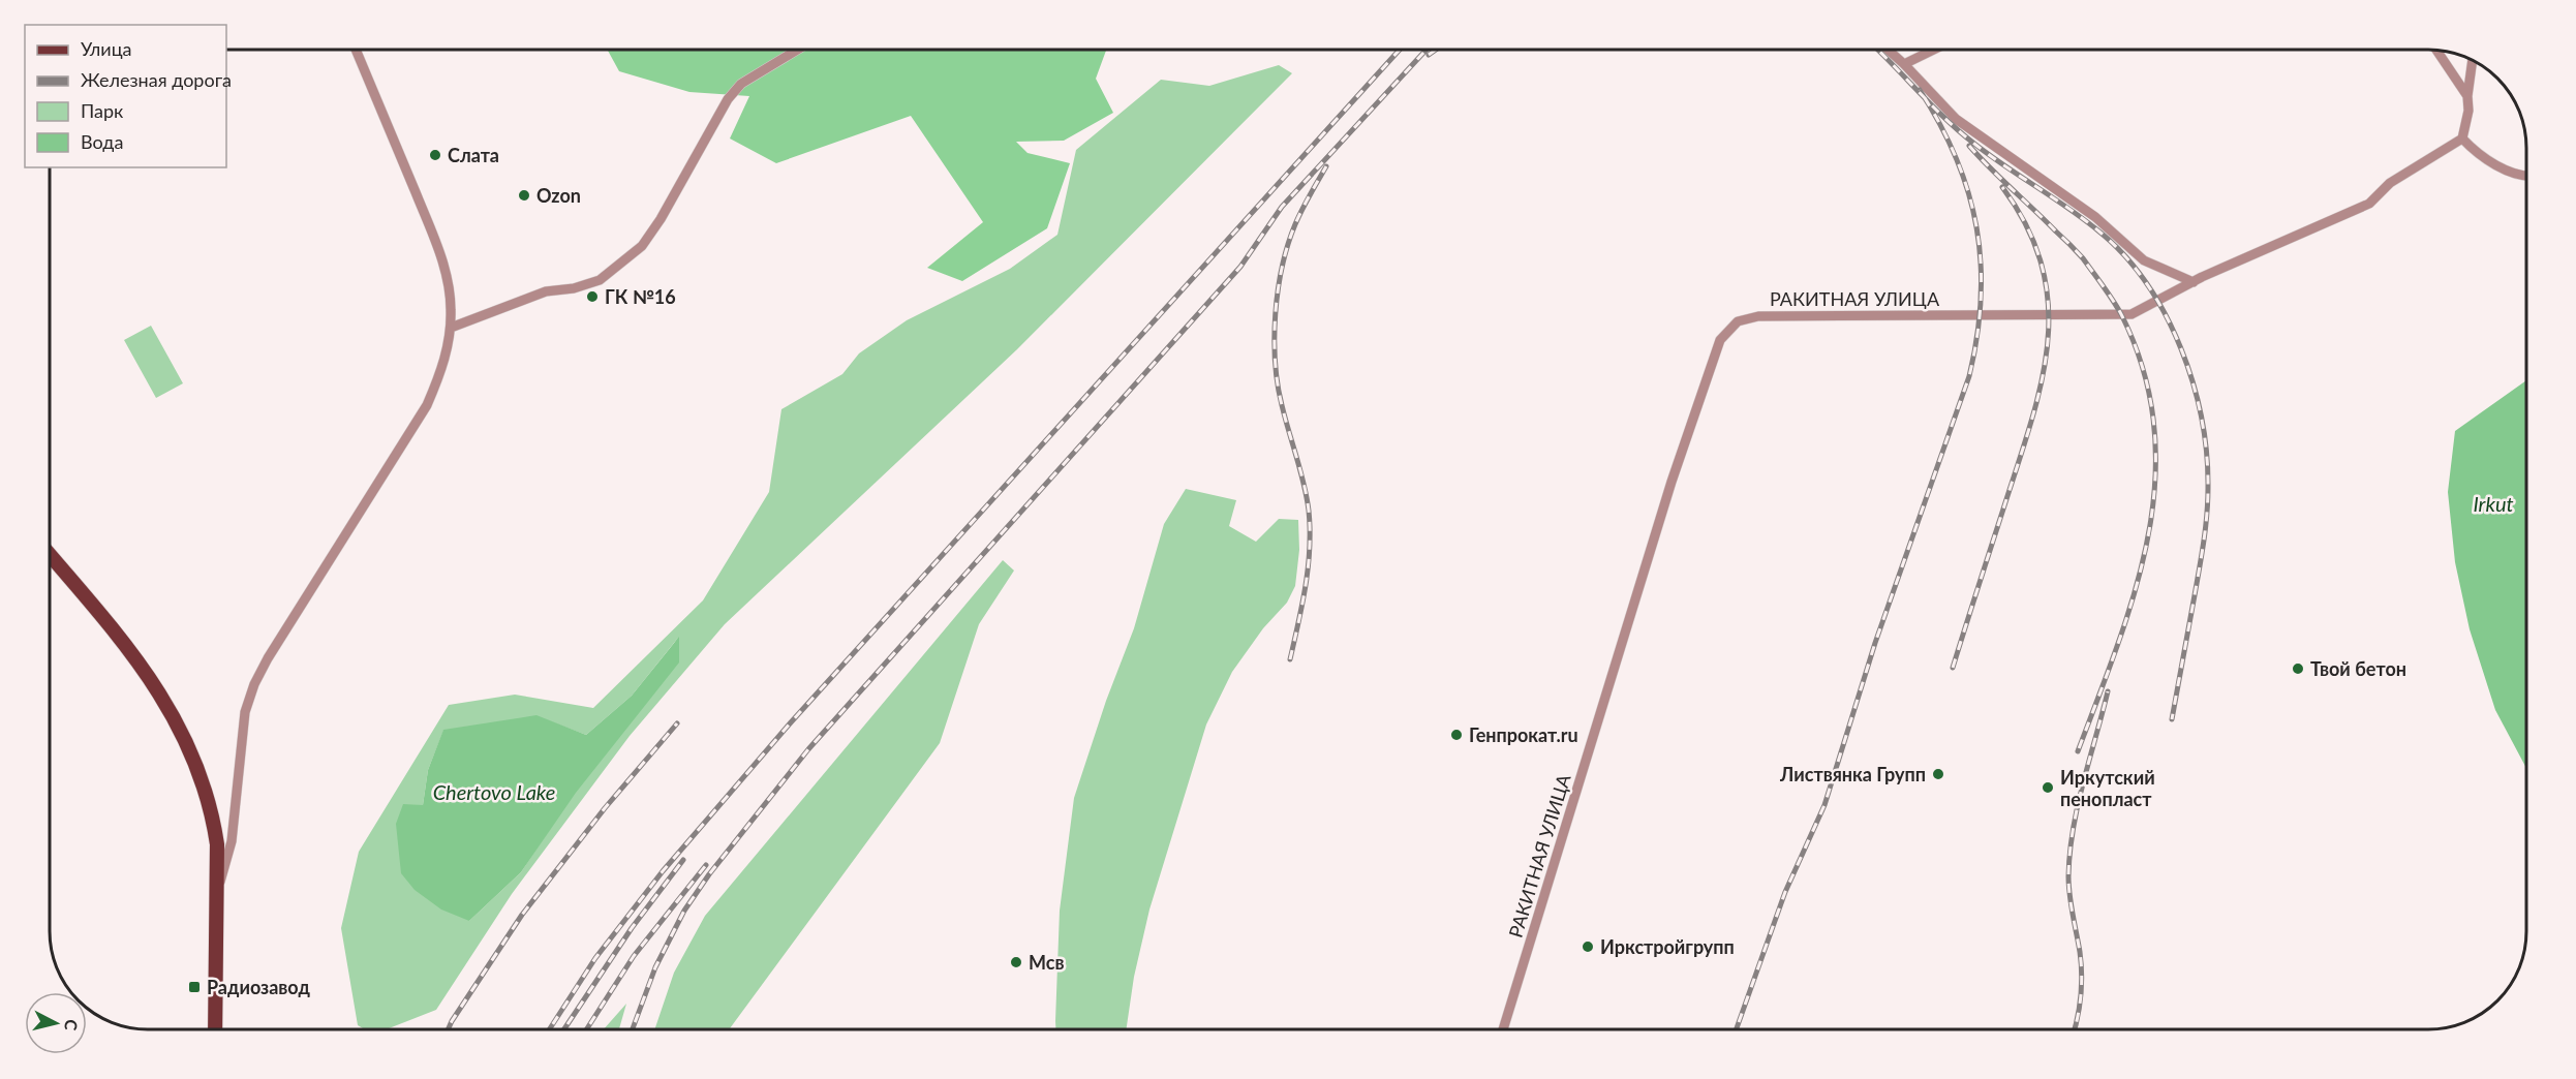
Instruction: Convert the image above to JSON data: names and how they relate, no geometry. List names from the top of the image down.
{
  "streets": {
    "street": ["РАКИТНАЯ УЛИЦА"]
  },
  "water": ["Irkut", "Chertovo Lake"],
  "places": {
    "other": [
      "Слата",
      "Ozon",
      "ГК №16",
      "Твой бетон",
      "Генпрокат.ru",
      "Листвянка Групп",
      "Иркутский пенопласт",
      "Иркстройгрупп",
      "Мсв"
    ],
    "transit": ["Радиозавод"]
  },
  "legend": [
    "Улица",
    "Железная дорога",
    "Парк",
    "Вода"
  ],
  "north": "right"
}
